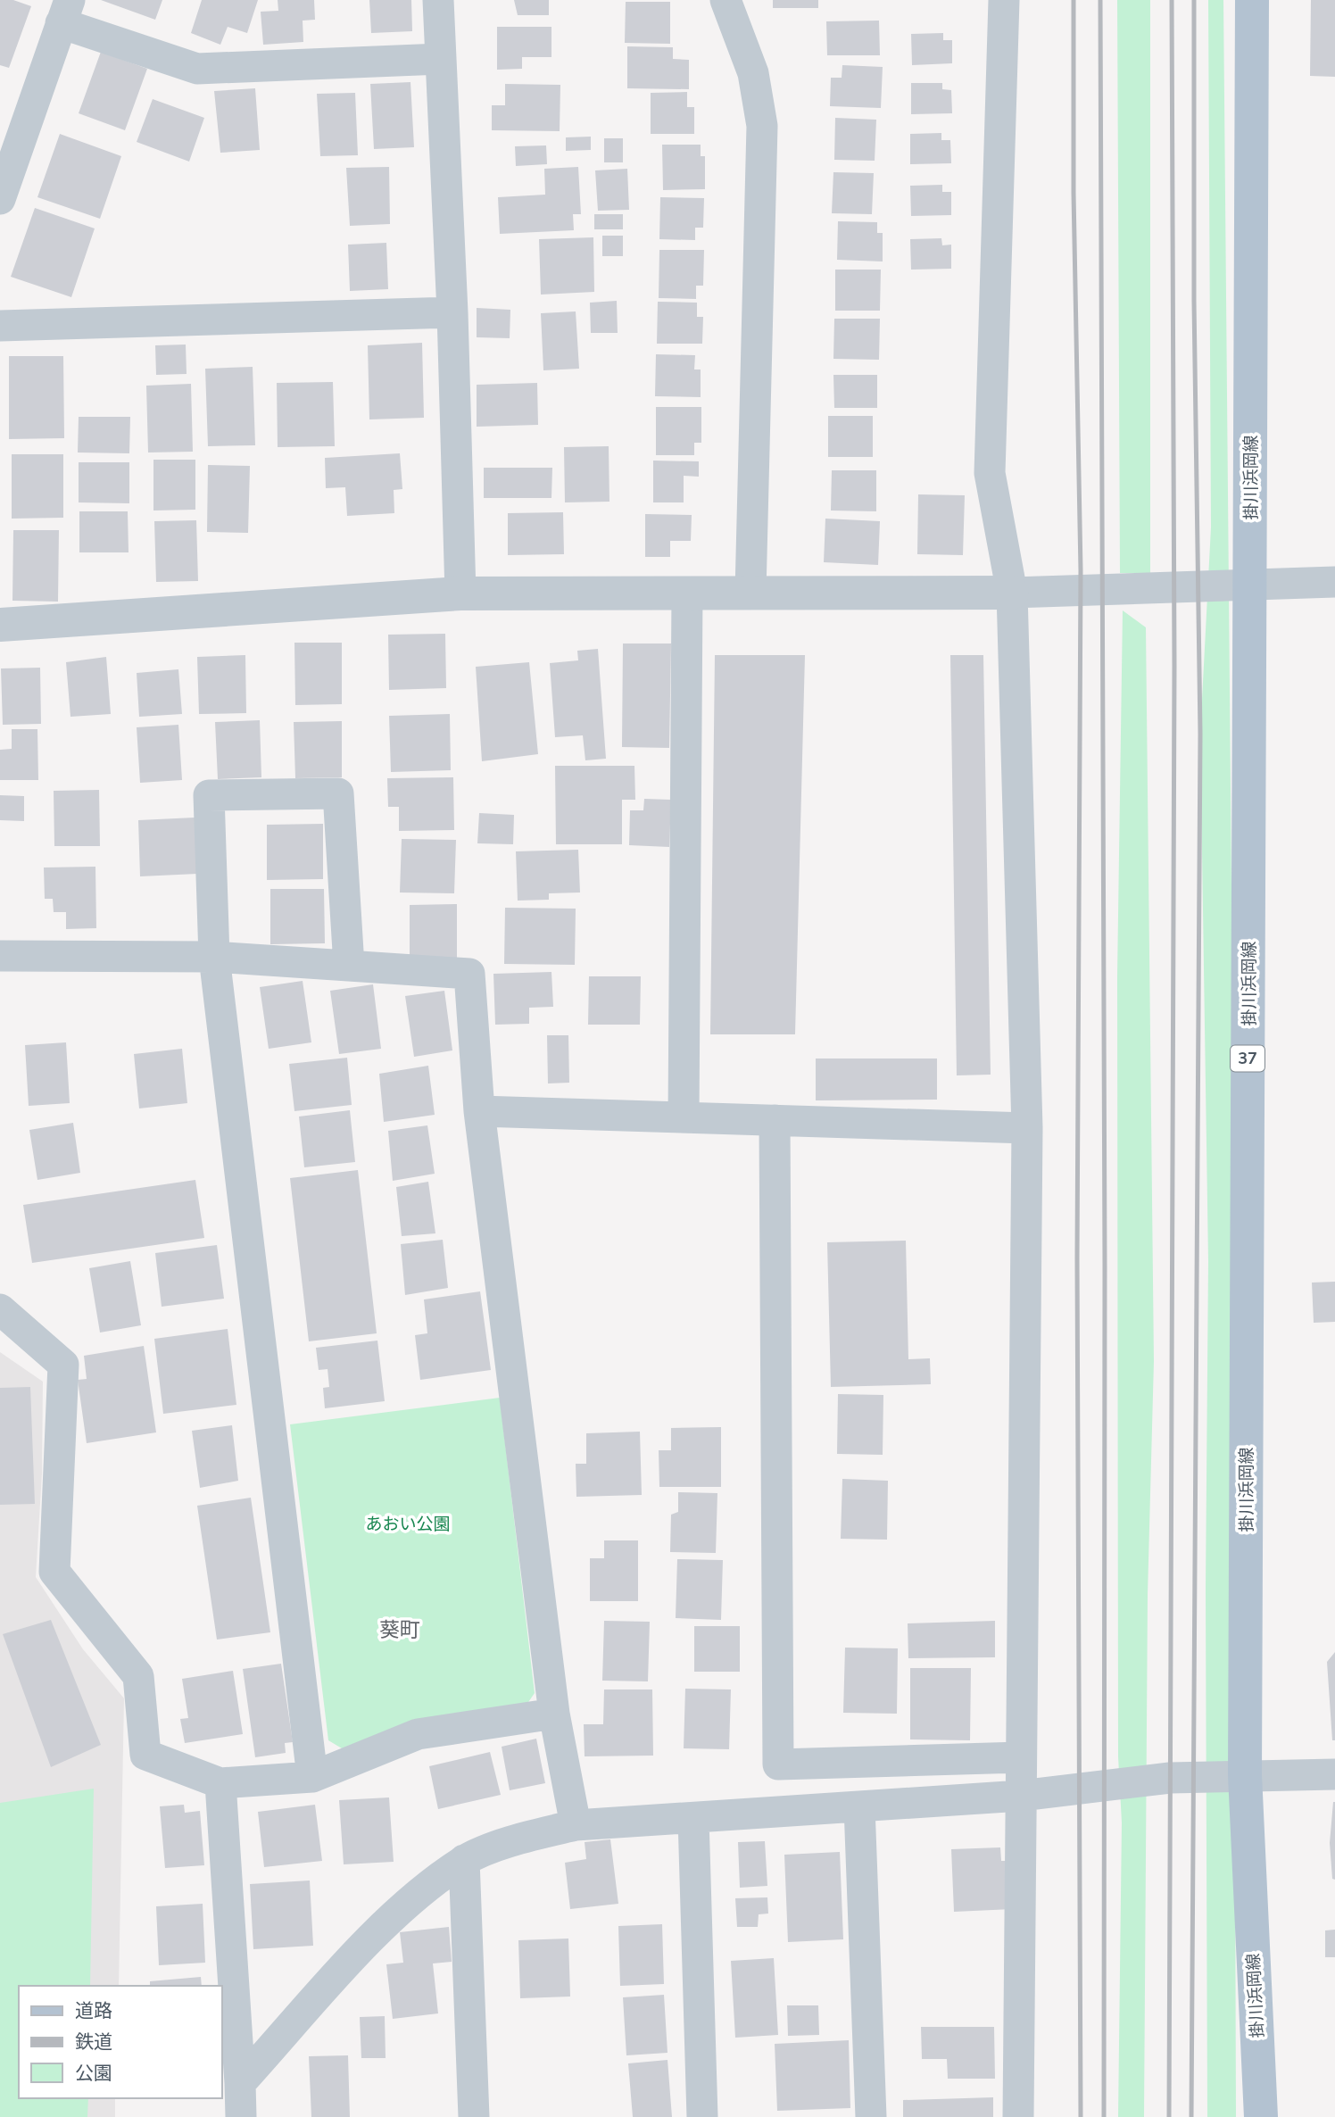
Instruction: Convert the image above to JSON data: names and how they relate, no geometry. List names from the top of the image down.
{
  "streets": {
    "main road": ["掛川浜岡線", "37"]
  },
  "districts": ["葵町"],
  "parks": ["あおい公園"],
  "legend": ["道路", "鉄道", "公園"]
}
